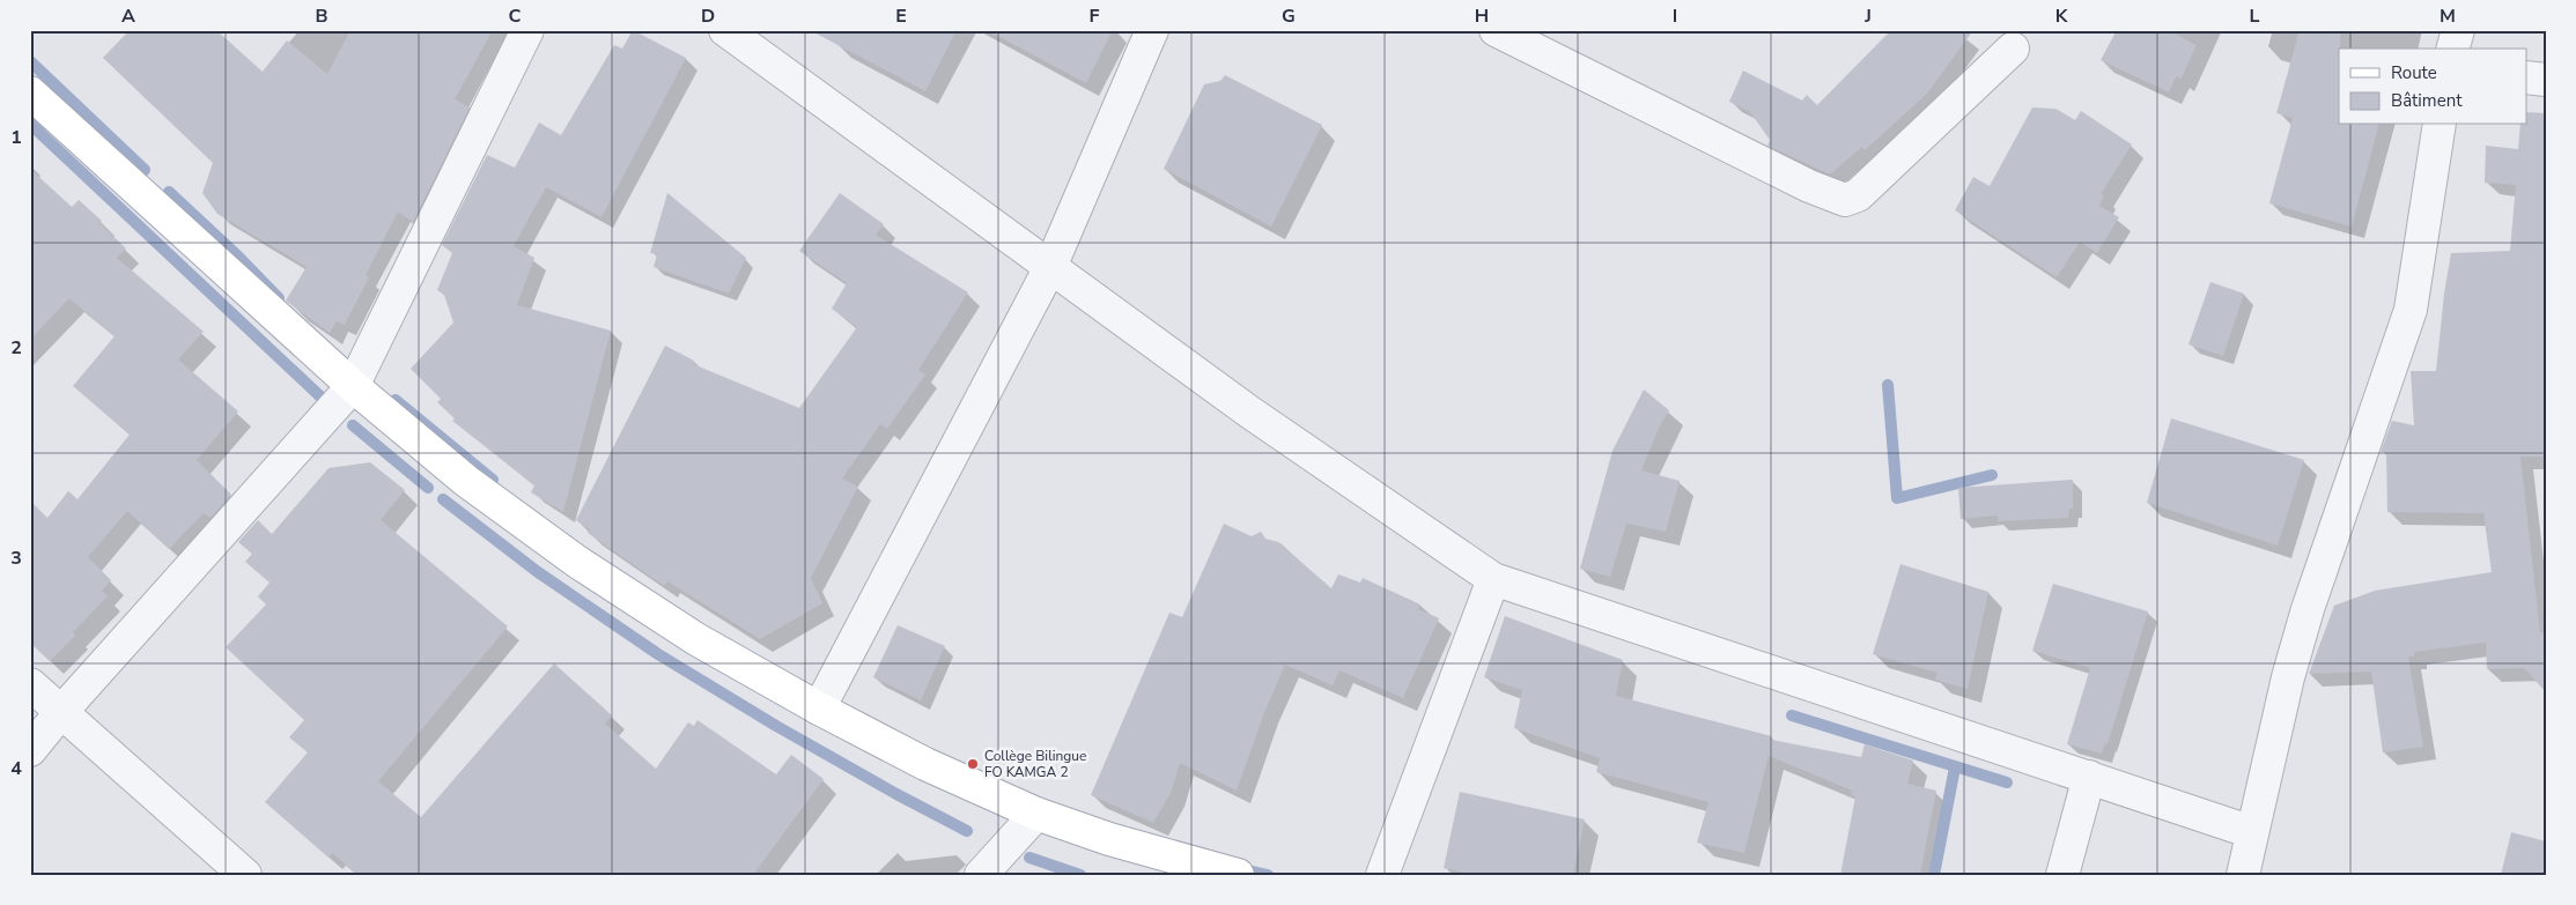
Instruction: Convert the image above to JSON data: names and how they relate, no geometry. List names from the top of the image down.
{
  "places": ["Collège Bilingue FO KAMGA 2"],
  "legend": ["Route", "Bâtiment"],
  "grid": {
    "columns": [
      "A",
      "B",
      "C",
      "D",
      "E",
      "F",
      "G",
      "H",
      "I",
      "J",
      "K",
      "L",
      "M"
    ],
    "rows": [
      "1",
      "2",
      "3",
      "4"
    ]
  }
}
